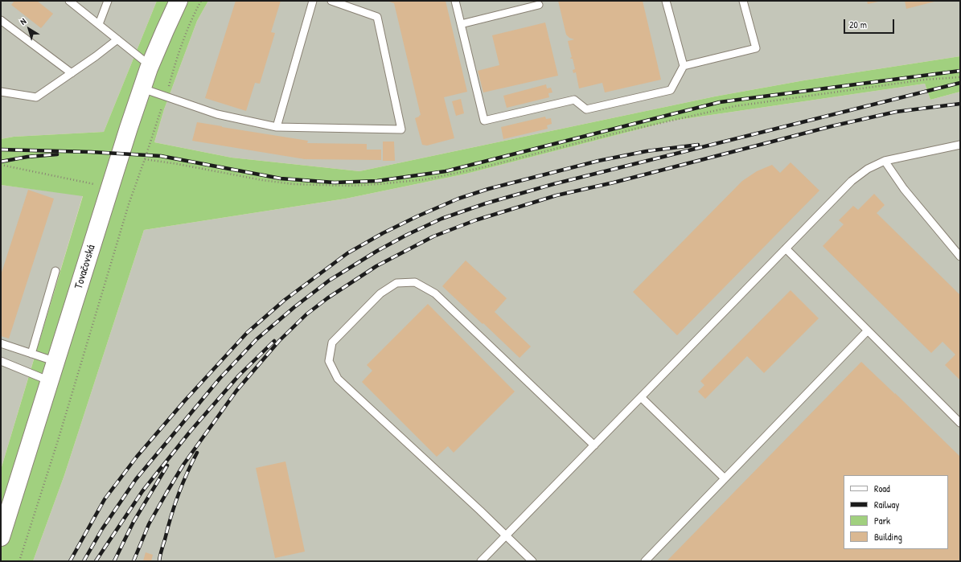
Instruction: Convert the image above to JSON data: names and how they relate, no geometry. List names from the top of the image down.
{
  "streets": {
    "main road": ["Tovačovská"]
  },
  "legend": [
    "Road",
    "Railway",
    "Park",
    "Building"
  ],
  "scale_bar": "20 m",
  "north": "top left"
}
